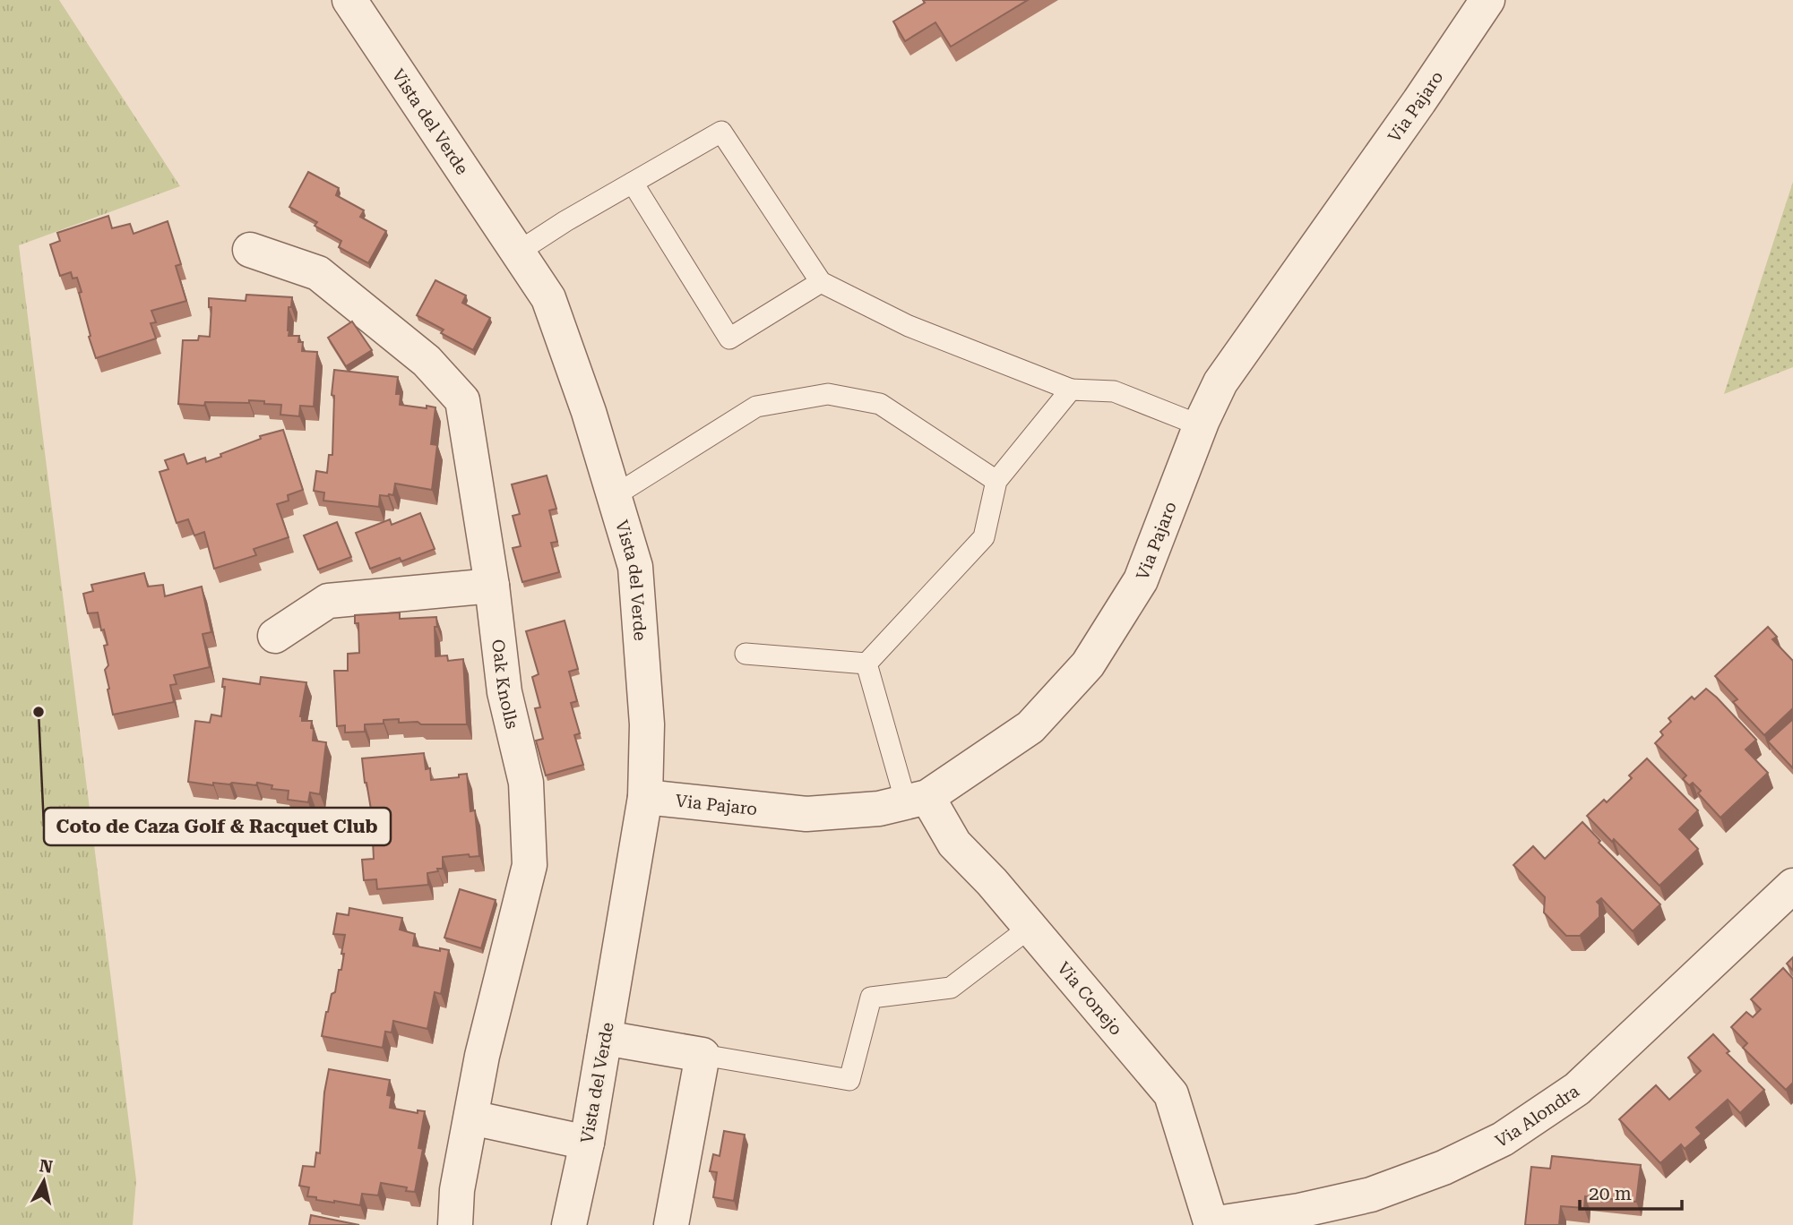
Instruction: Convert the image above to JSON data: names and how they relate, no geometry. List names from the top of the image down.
{
  "streets": {
    "street": [
      "Via Pajaro",
      "Vista del Verde",
      "Oak Knolls",
      "Via Conejo",
      "Via Alondra"
    ]
  },
  "crossings": [
    ["Via Pajaro", "Vista del Verde"],
    ["Via Pajaro", "Via Conejo"],
    ["Via Conejo", "Via Alondra"]
  ],
  "places": ["Coto de Caza Golf & Racquet Club"],
  "scale_bar": "20 m",
  "north": "top"
}
